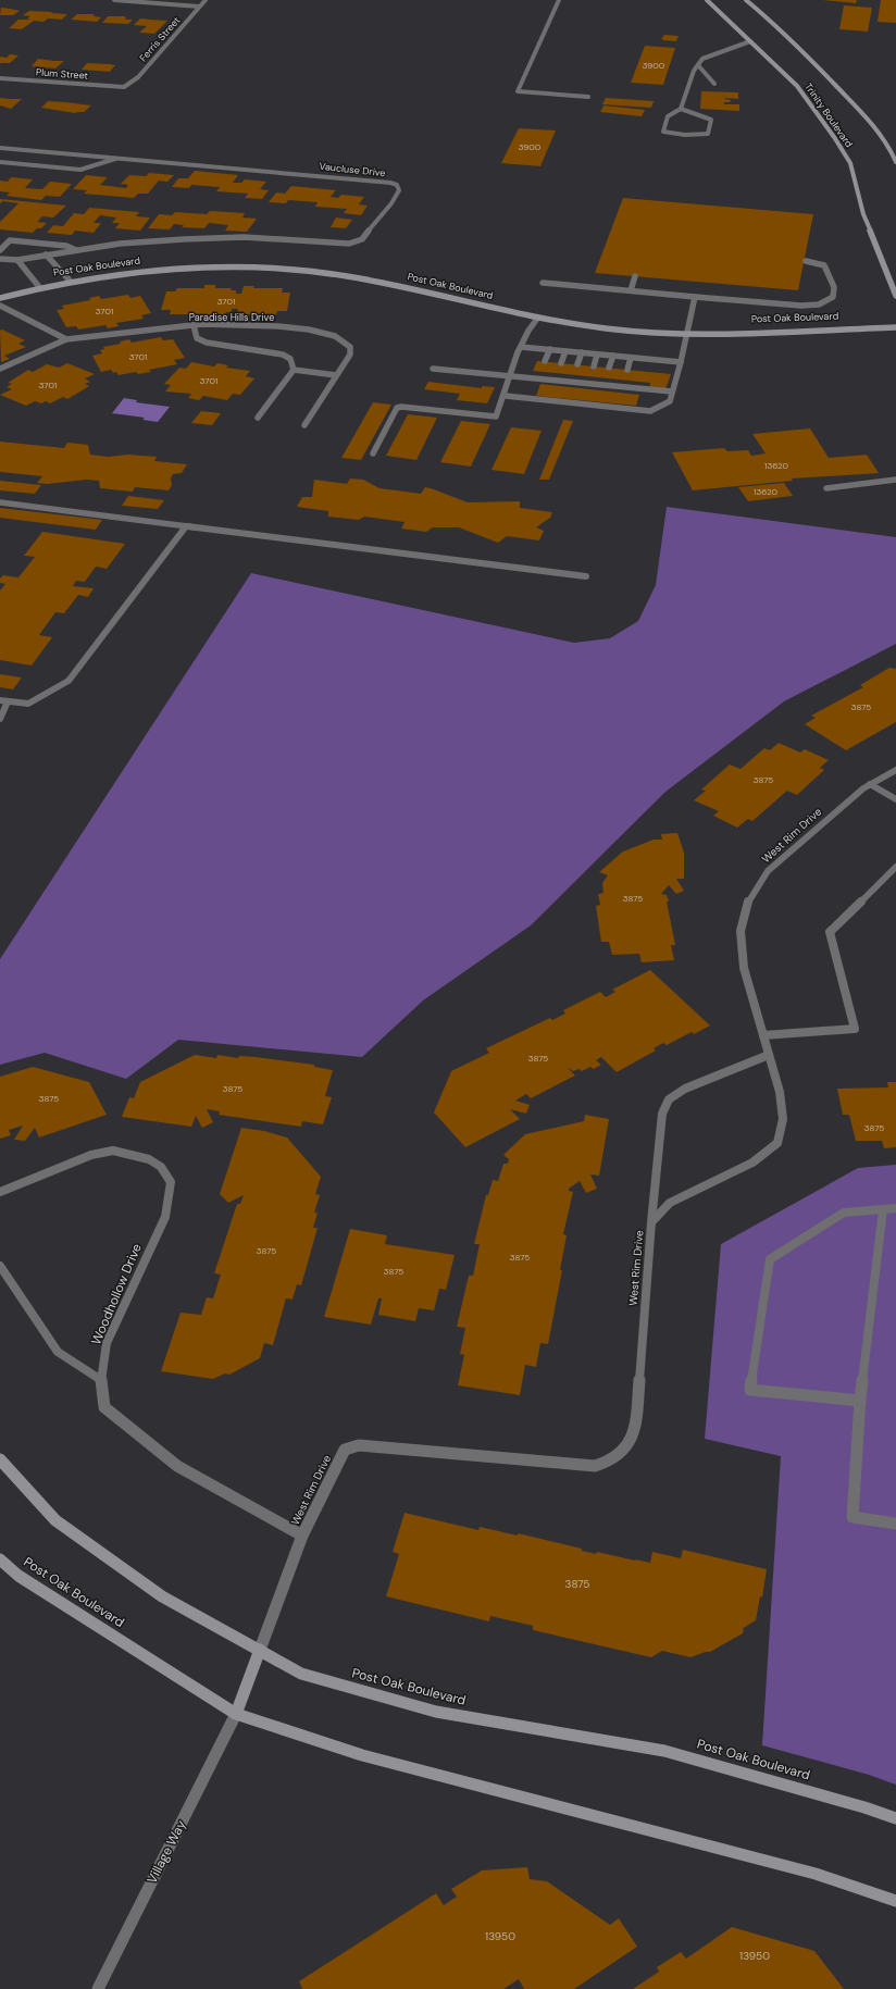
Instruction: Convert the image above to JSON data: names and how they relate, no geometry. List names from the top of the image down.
{
  "streets": {
    "street": [
      "Ferris Street",
      "Plum Street",
      "Trinity Boulevard",
      "Vaucluse Drive",
      "Post Oak Boulevard",
      "Paradise Hills Drive",
      "West Rim Drive",
      "Woodhollow Drive",
      "Village Way"
    ]
  },
  "crossings": [
    ["Ferris Street", "Plum Street"],
    ["Post Oak Boulevard", "Village Way"],
    ["West Rim Drive", "Woodhollow Drive"]
  ],
  "house_numbers": [
    "3900",
    "3900",
    "3701",
    "3701",
    "3701",
    "3701",
    "3701",
    "13620",
    "13620",
    "3875",
    "3875",
    "3875",
    "3875",
    "3875",
    "3875",
    "3875",
    "3875",
    "3875",
    "3875",
    "3875",
    "13950",
    "13950"
  ]
}
